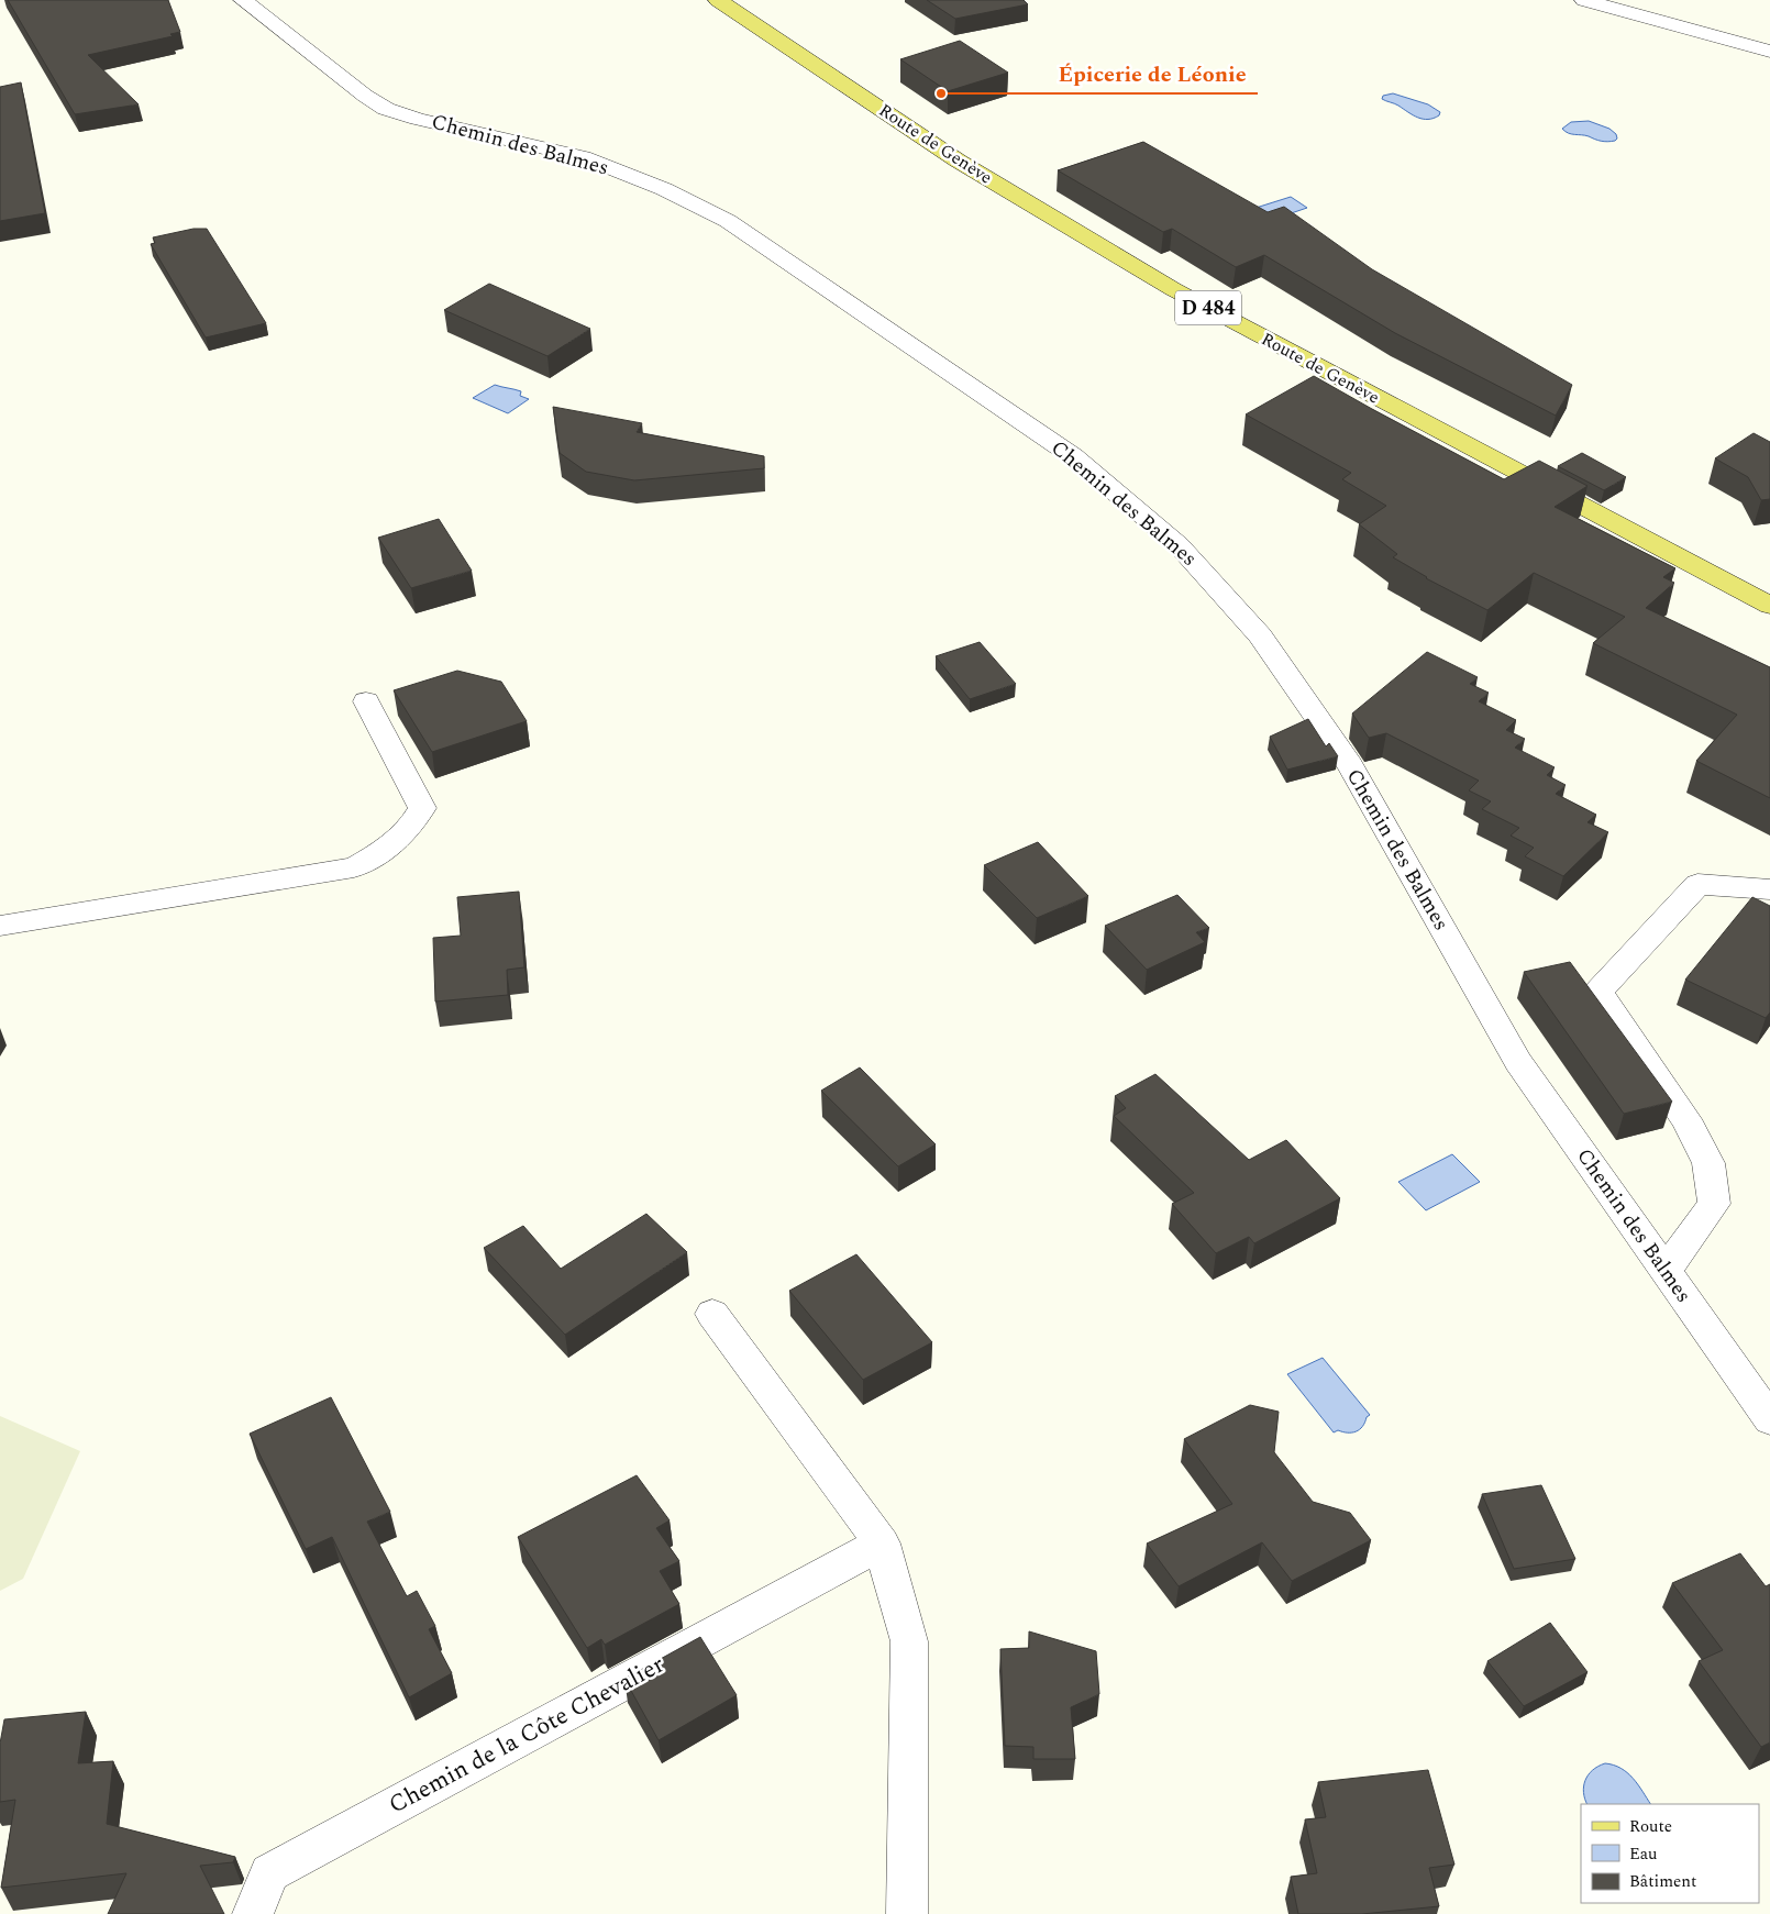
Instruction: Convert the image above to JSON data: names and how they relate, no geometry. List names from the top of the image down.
{
  "streets": {
    "main road": ["Route de Genève", "D 484"],
    "street": ["Chemin des Balmes", "Chemin de la Côte Chevalier"]
  },
  "places": ["Épicerie de Léonie"],
  "legend": ["Route", "Eau", "Bâtiment"]
}
